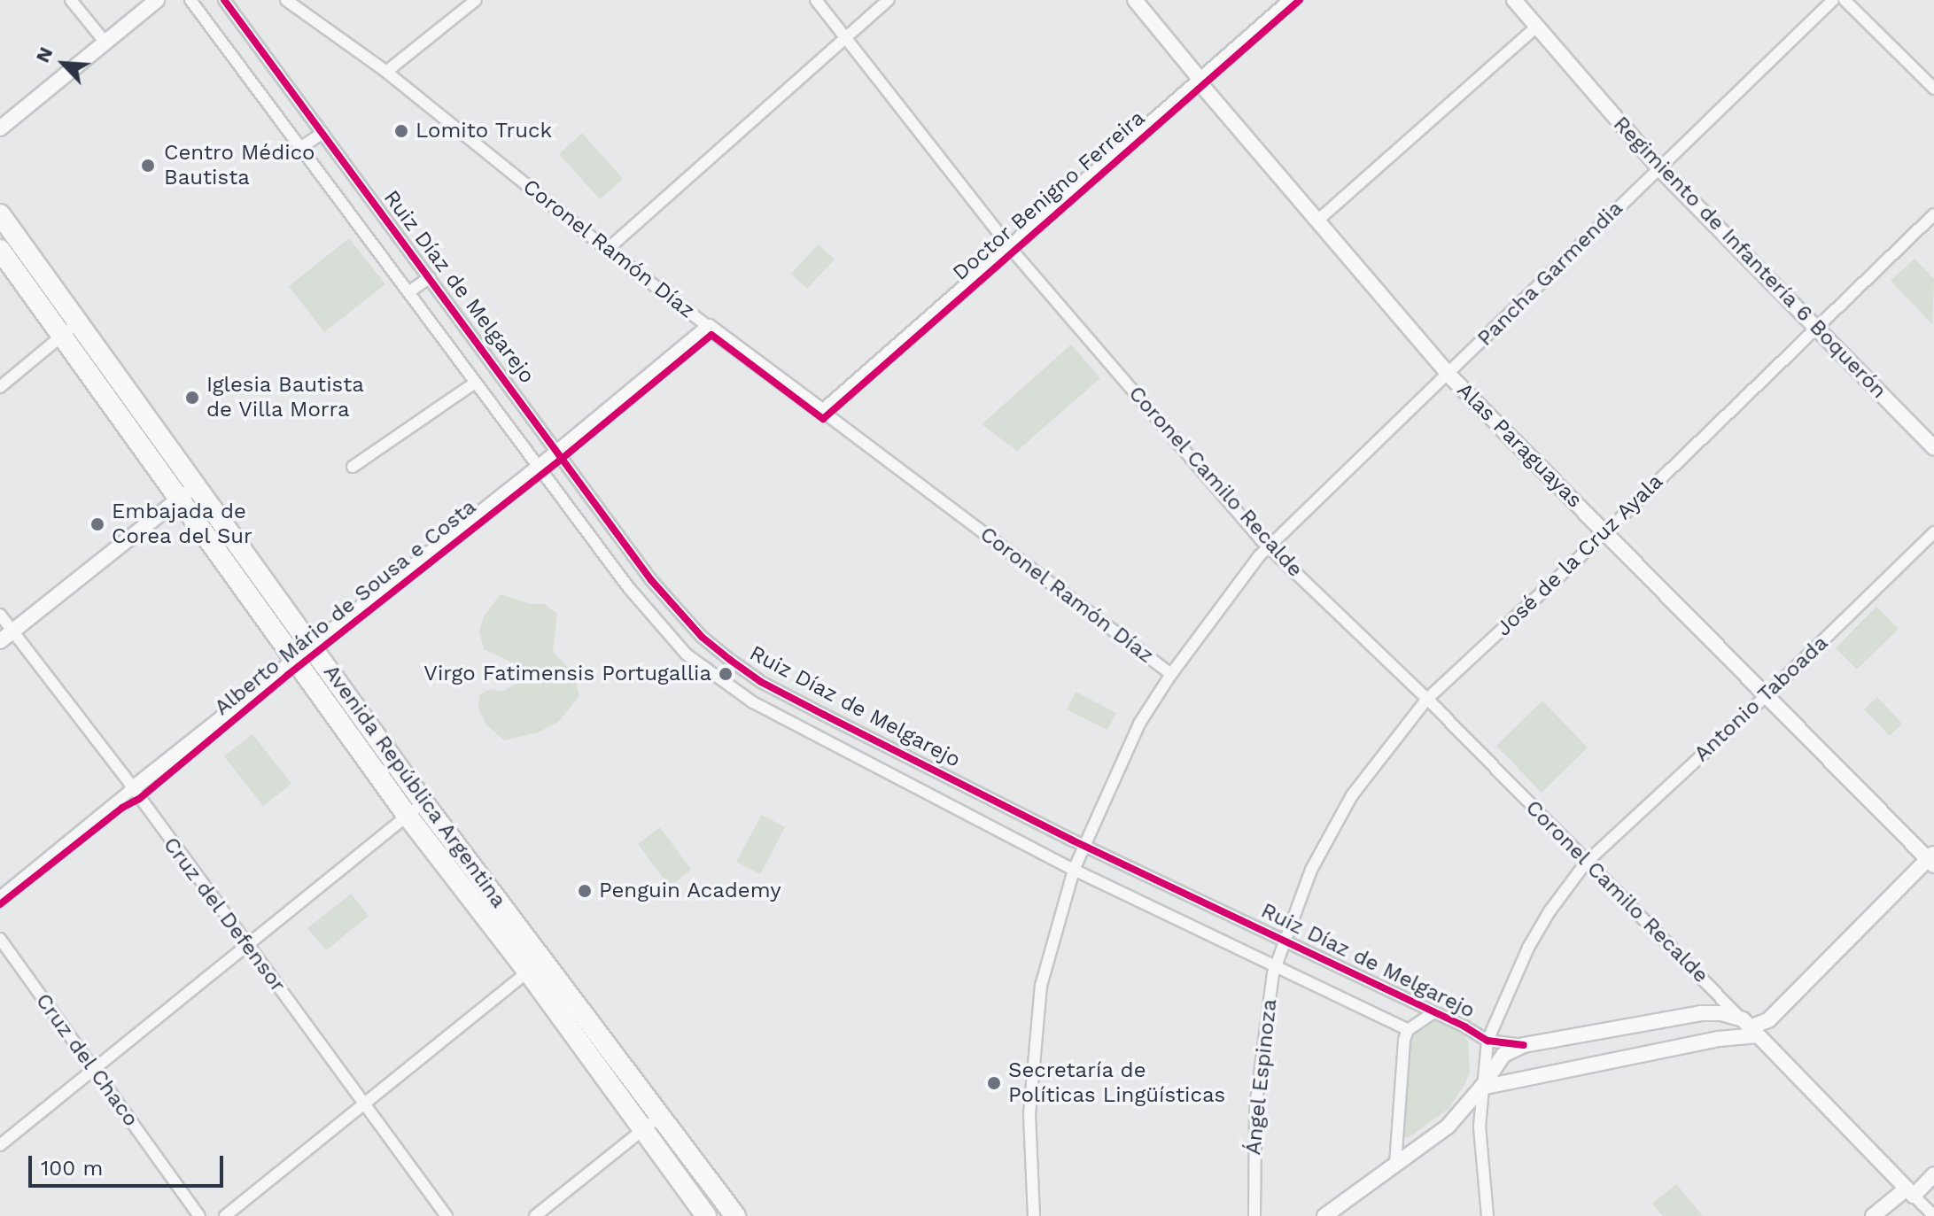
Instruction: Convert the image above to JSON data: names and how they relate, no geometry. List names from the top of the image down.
{
  "streets": {
    "highway": ["Avenida República Argentina"],
    "street": [
      "Doctor Benigno Ferreira",
      "Coronel Ramón Díaz",
      "Regimiento de Infantería 6 Boquerón",
      "Pancha Garmendia",
      "Ruiz Díaz de Melgarejo",
      "Alas Paraguayas",
      "Coronel Camilo Recalde",
      "José de la Cruz Ayala",
      "Alberto Mário de Sousa e Costa",
      "Antonio Taboada",
      "Cruz del Defensor",
      "Cruz del Chaco",
      "Ángel Espinoza"
    ]
  },
  "crossings": [
    ["Doctor Benigno Ferreira", "Coronel Ramón Díaz"],
    ["Doctor Benigno Ferreira", "Alas Paraguayas"],
    ["Doctor Benigno Ferreira", "Coronel Camilo Recalde"],
    ["Coronel Ramón Díaz", "Pancha Garmendia"],
    ["Coronel Ramón Díaz", "Alberto Mário de Sousa e Costa"],
    ["Regimiento de Infantería 6 Boquerón", "Pancha Garmendia"],
    ["Regimiento de Infantería 6 Boquerón", "José de la Cruz Ayala"],
    ["Pancha Garmendia", "Ruiz Díaz de Melgarejo"],
    ["Pancha Garmendia", "Alas Paraguayas"],
    ["Pancha Garmendia", "Coronel Camilo Recalde"],
    ["Ruiz Díaz de Melgarejo", "José de la Cruz Ayala"],
    ["Ruiz Díaz de Melgarejo", "Alberto Mário de Sousa e Costa"],
    ["Ruiz Díaz de Melgarejo", "Antonio Taboada"],
    ["Ruiz Díaz de Melgarejo", "Ángel Espinoza"],
    ["Alas Paraguayas", "José de la Cruz Ayala"],
    ["Alas Paraguayas", "Antonio Taboada"],
    ["Coronel Camilo Recalde", "José de la Cruz Ayala"],
    ["Coronel Camilo Recalde", "Antonio Taboada"],
    ["José de la Cruz Ayala", "Ángel Espinoza"],
    ["Alberto Mário de Sousa e Costa", "Avenida República Argentina"],
    ["Alberto Mário de Sousa e Costa", "Cruz del Defensor"]
  ],
  "places": [
    "Lomito Truck",
    "Centro Médico Bautista",
    "Iglesia Bautista de Villa Morra",
    "Embajada de Corea del Sur",
    "Virgo Fatimensis Portugallia",
    "Penguin Academy",
    "Secretaría de Políticas Lingüísticas"
  ],
  "scale_bar": "100 m",
  "north": "top left"
}
